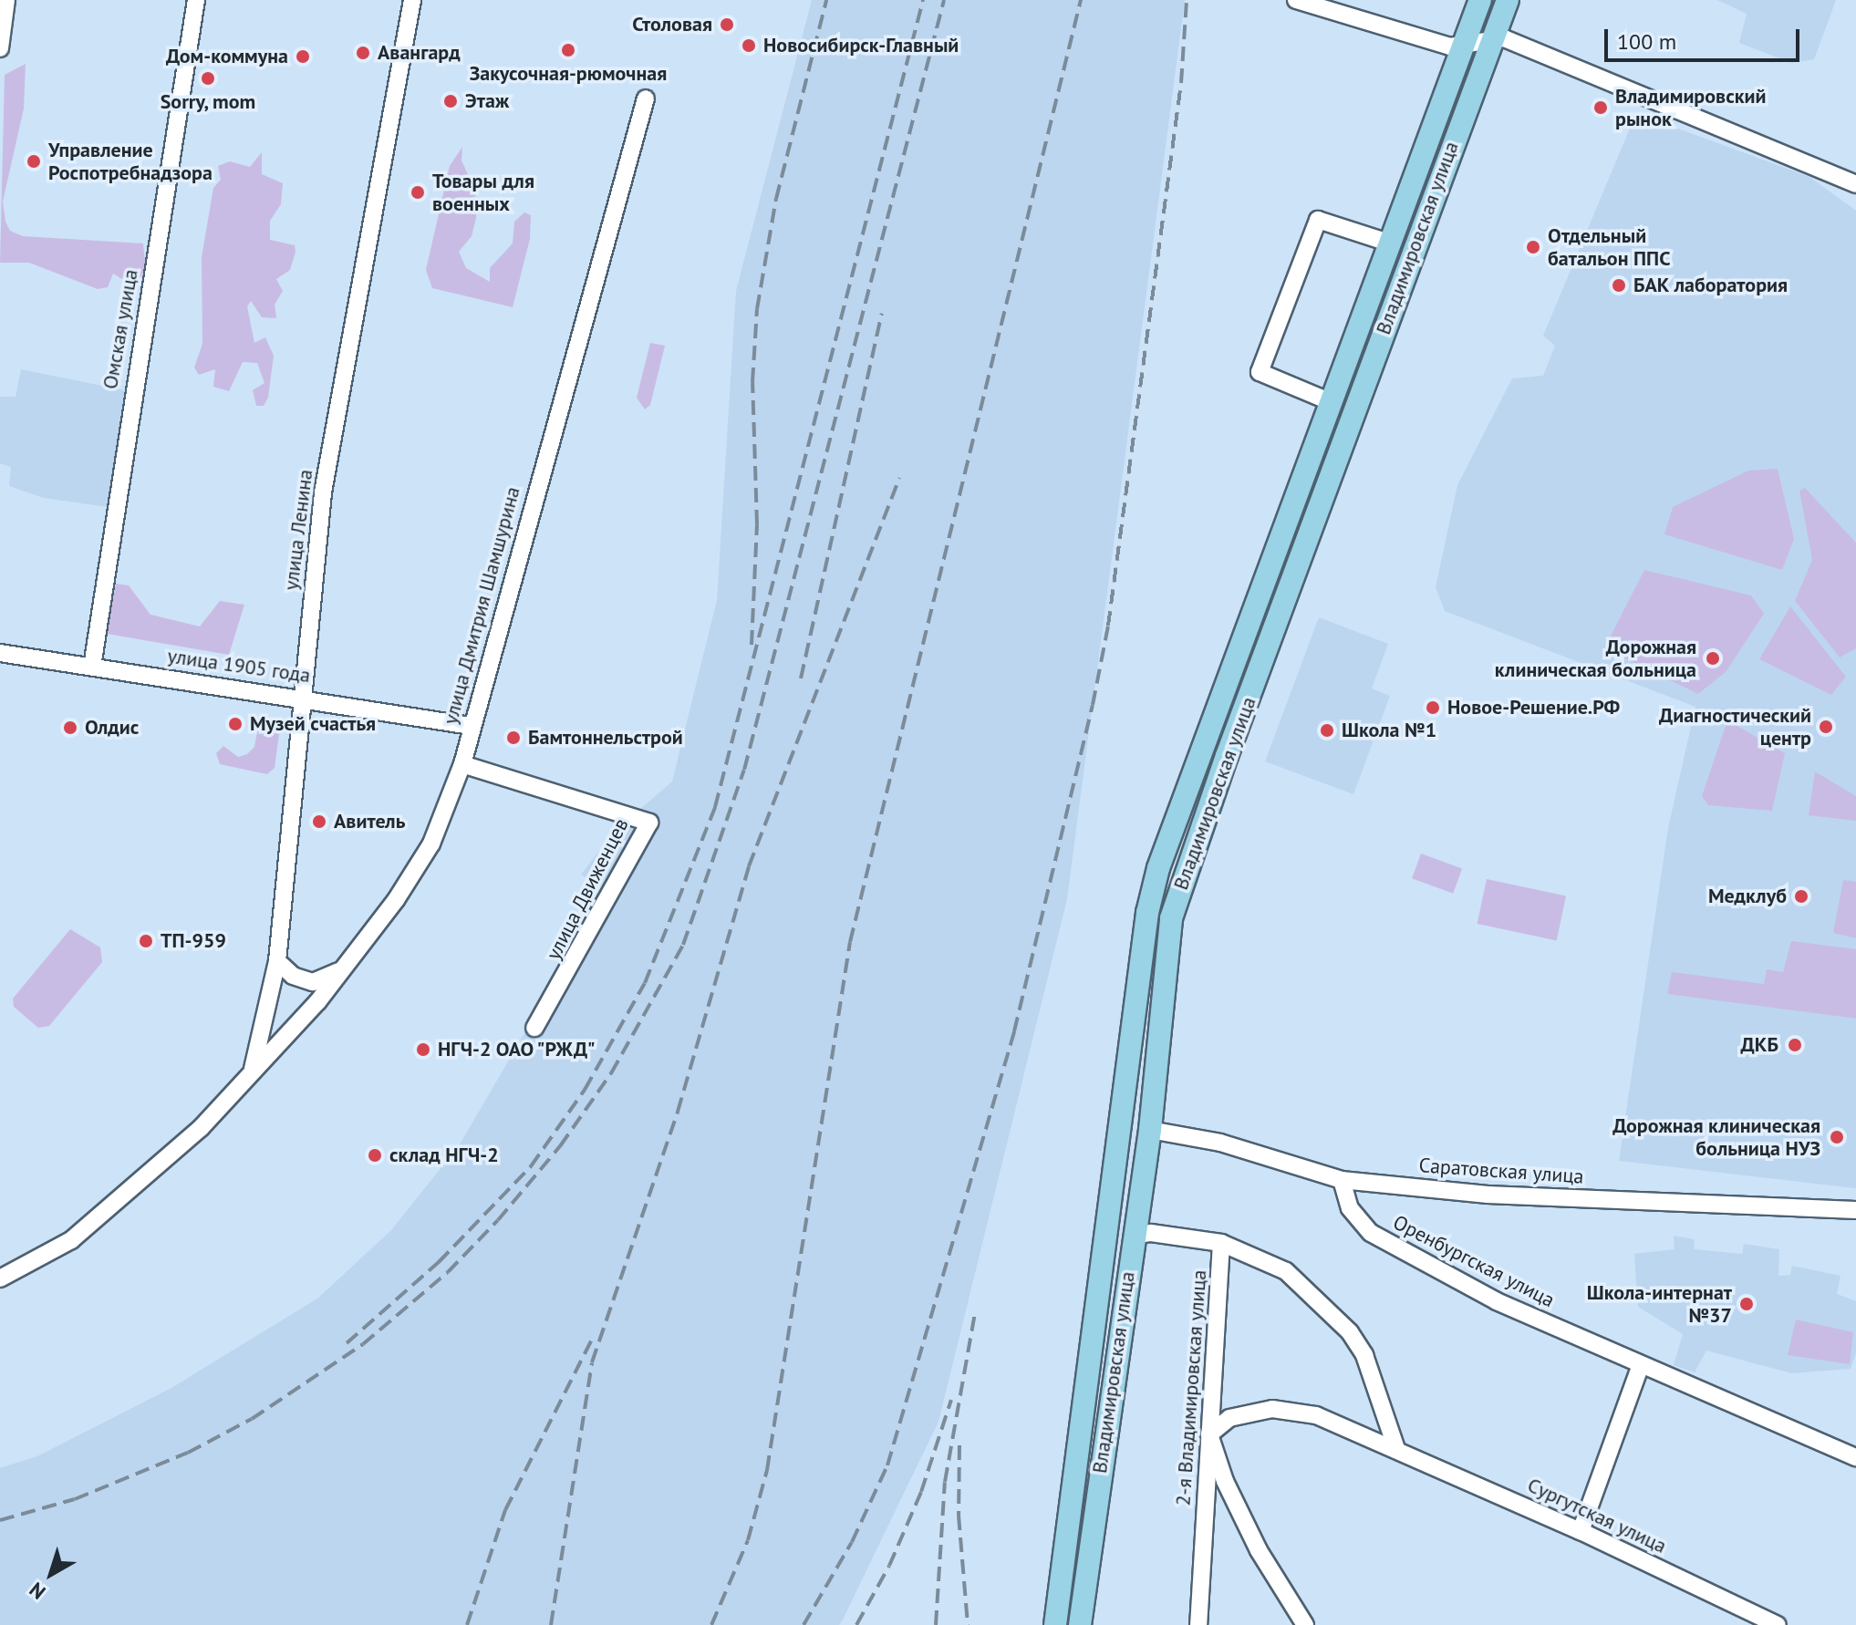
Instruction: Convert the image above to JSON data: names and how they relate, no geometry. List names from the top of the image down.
{
  "streets": {
    "main road": ["Владимировская улица"],
    "street": [
      "Омская улица",
      "улица Ленина",
      "улица Дмитрия Шамшурина",
      "улица 1905 года",
      "улица Движенцев",
      "Саратовская улица",
      "Оренбургская улица",
      "2-я Владимировская улица",
      "Сургутская улица"
    ]
  },
  "crossings": [
    ["Владимировская улица", "Саратовская улица"],
    ["Владимировская улица", "2-я Владимировская улица"],
    ["Омская улица", "улица 1905 года"],
    ["улица Ленина", "улица Дмитрия Шамшурина"],
    ["улица Ленина", "улица 1905 года"],
    ["улица Дмитрия Шамшурина", "улица 1905 года"],
    ["улица Дмитрия Шамшурина", "улица Движенцев"],
    ["Саратовская улица", "Оренбургская улица"],
    ["2-я Владимировская улица", "Сургутская улица"]
  ],
  "places": [
    "Столовая",
    "Новосибирск-Главный",
    "Закусочная-рюмочная",
    "Авангард",
    "Дом-коммуна",
    "Sorry, mom",
    "Этаж",
    "Владимировский рынок",
    "Управление Роспотребнадзора",
    "Товары для военных",
    "Отдельный батальон ППС",
    "БАК лаборатория",
    "Дорожная клиническая больница",
    "Новое-Решение.РФ",
    "Музей счастья",
    "Диагностический центр",
    "Олдис",
    "Школа №1",
    "Бамтоннельстрой",
    "Авитель",
    "Медклуб",
    "ТП-959",
    "ДКБ",
    "НГЧ-2 ОАО \"РЖД\"",
    "Дорожная клиническая больница НУЗ",
    "склад НГЧ-2",
    "Школа-интернат №37"
  ],
  "scale_bar": "100 m",
  "north": "bottom left"
}
